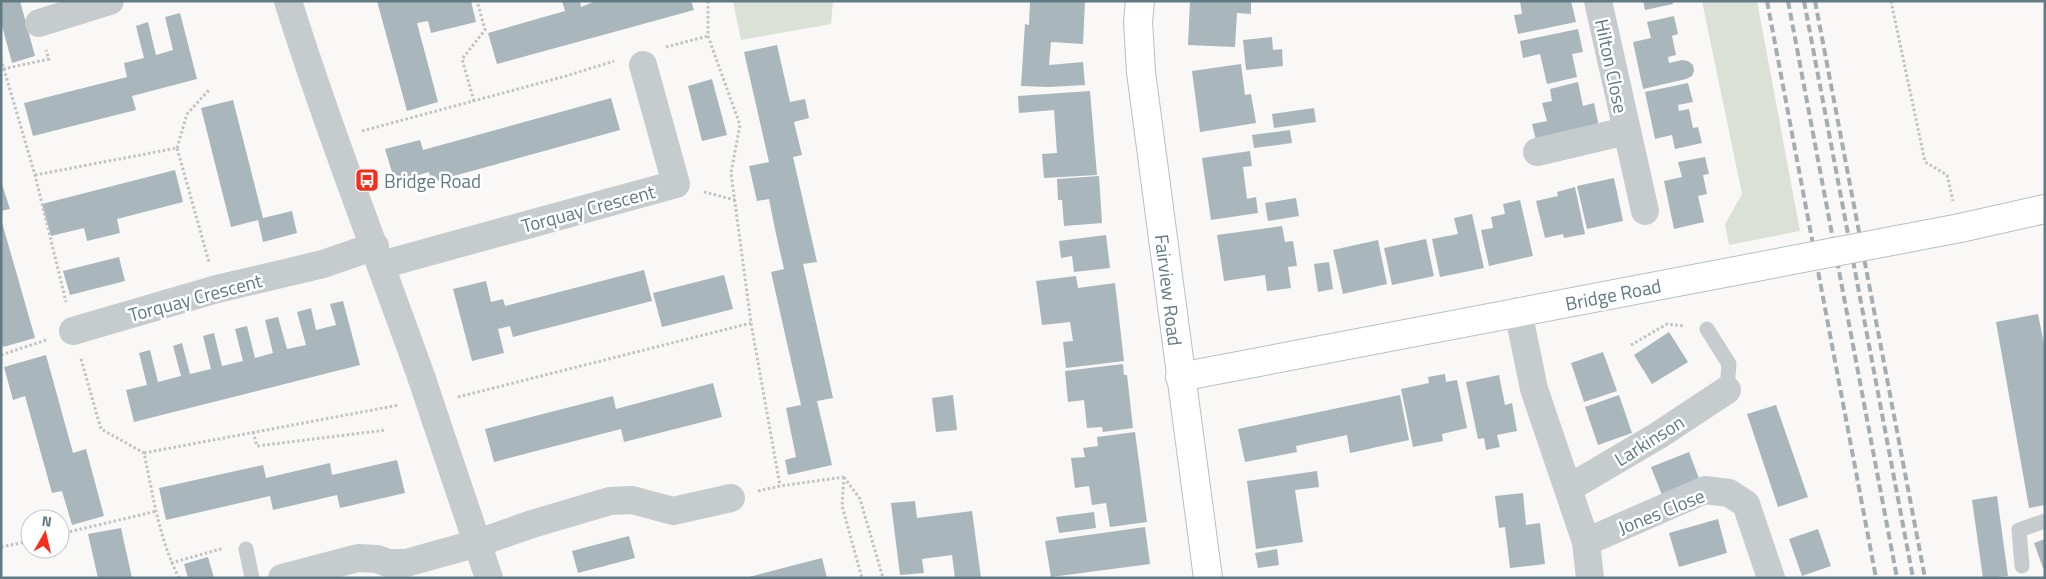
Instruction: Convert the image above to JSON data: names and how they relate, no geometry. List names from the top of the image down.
{
  "streets": {
    "street": [
      "Hilton Close",
      "Torquay Crescent",
      "Fairview Road",
      "Bridge Road",
      "Larkinson",
      "Jones Close"
    ]
  },
  "crossings": [
    ["Fairview Road", "Bridge Road"]
  ],
  "places": {
    "bus stop": ["Bridge Road"]
  },
  "north": "top"
}
